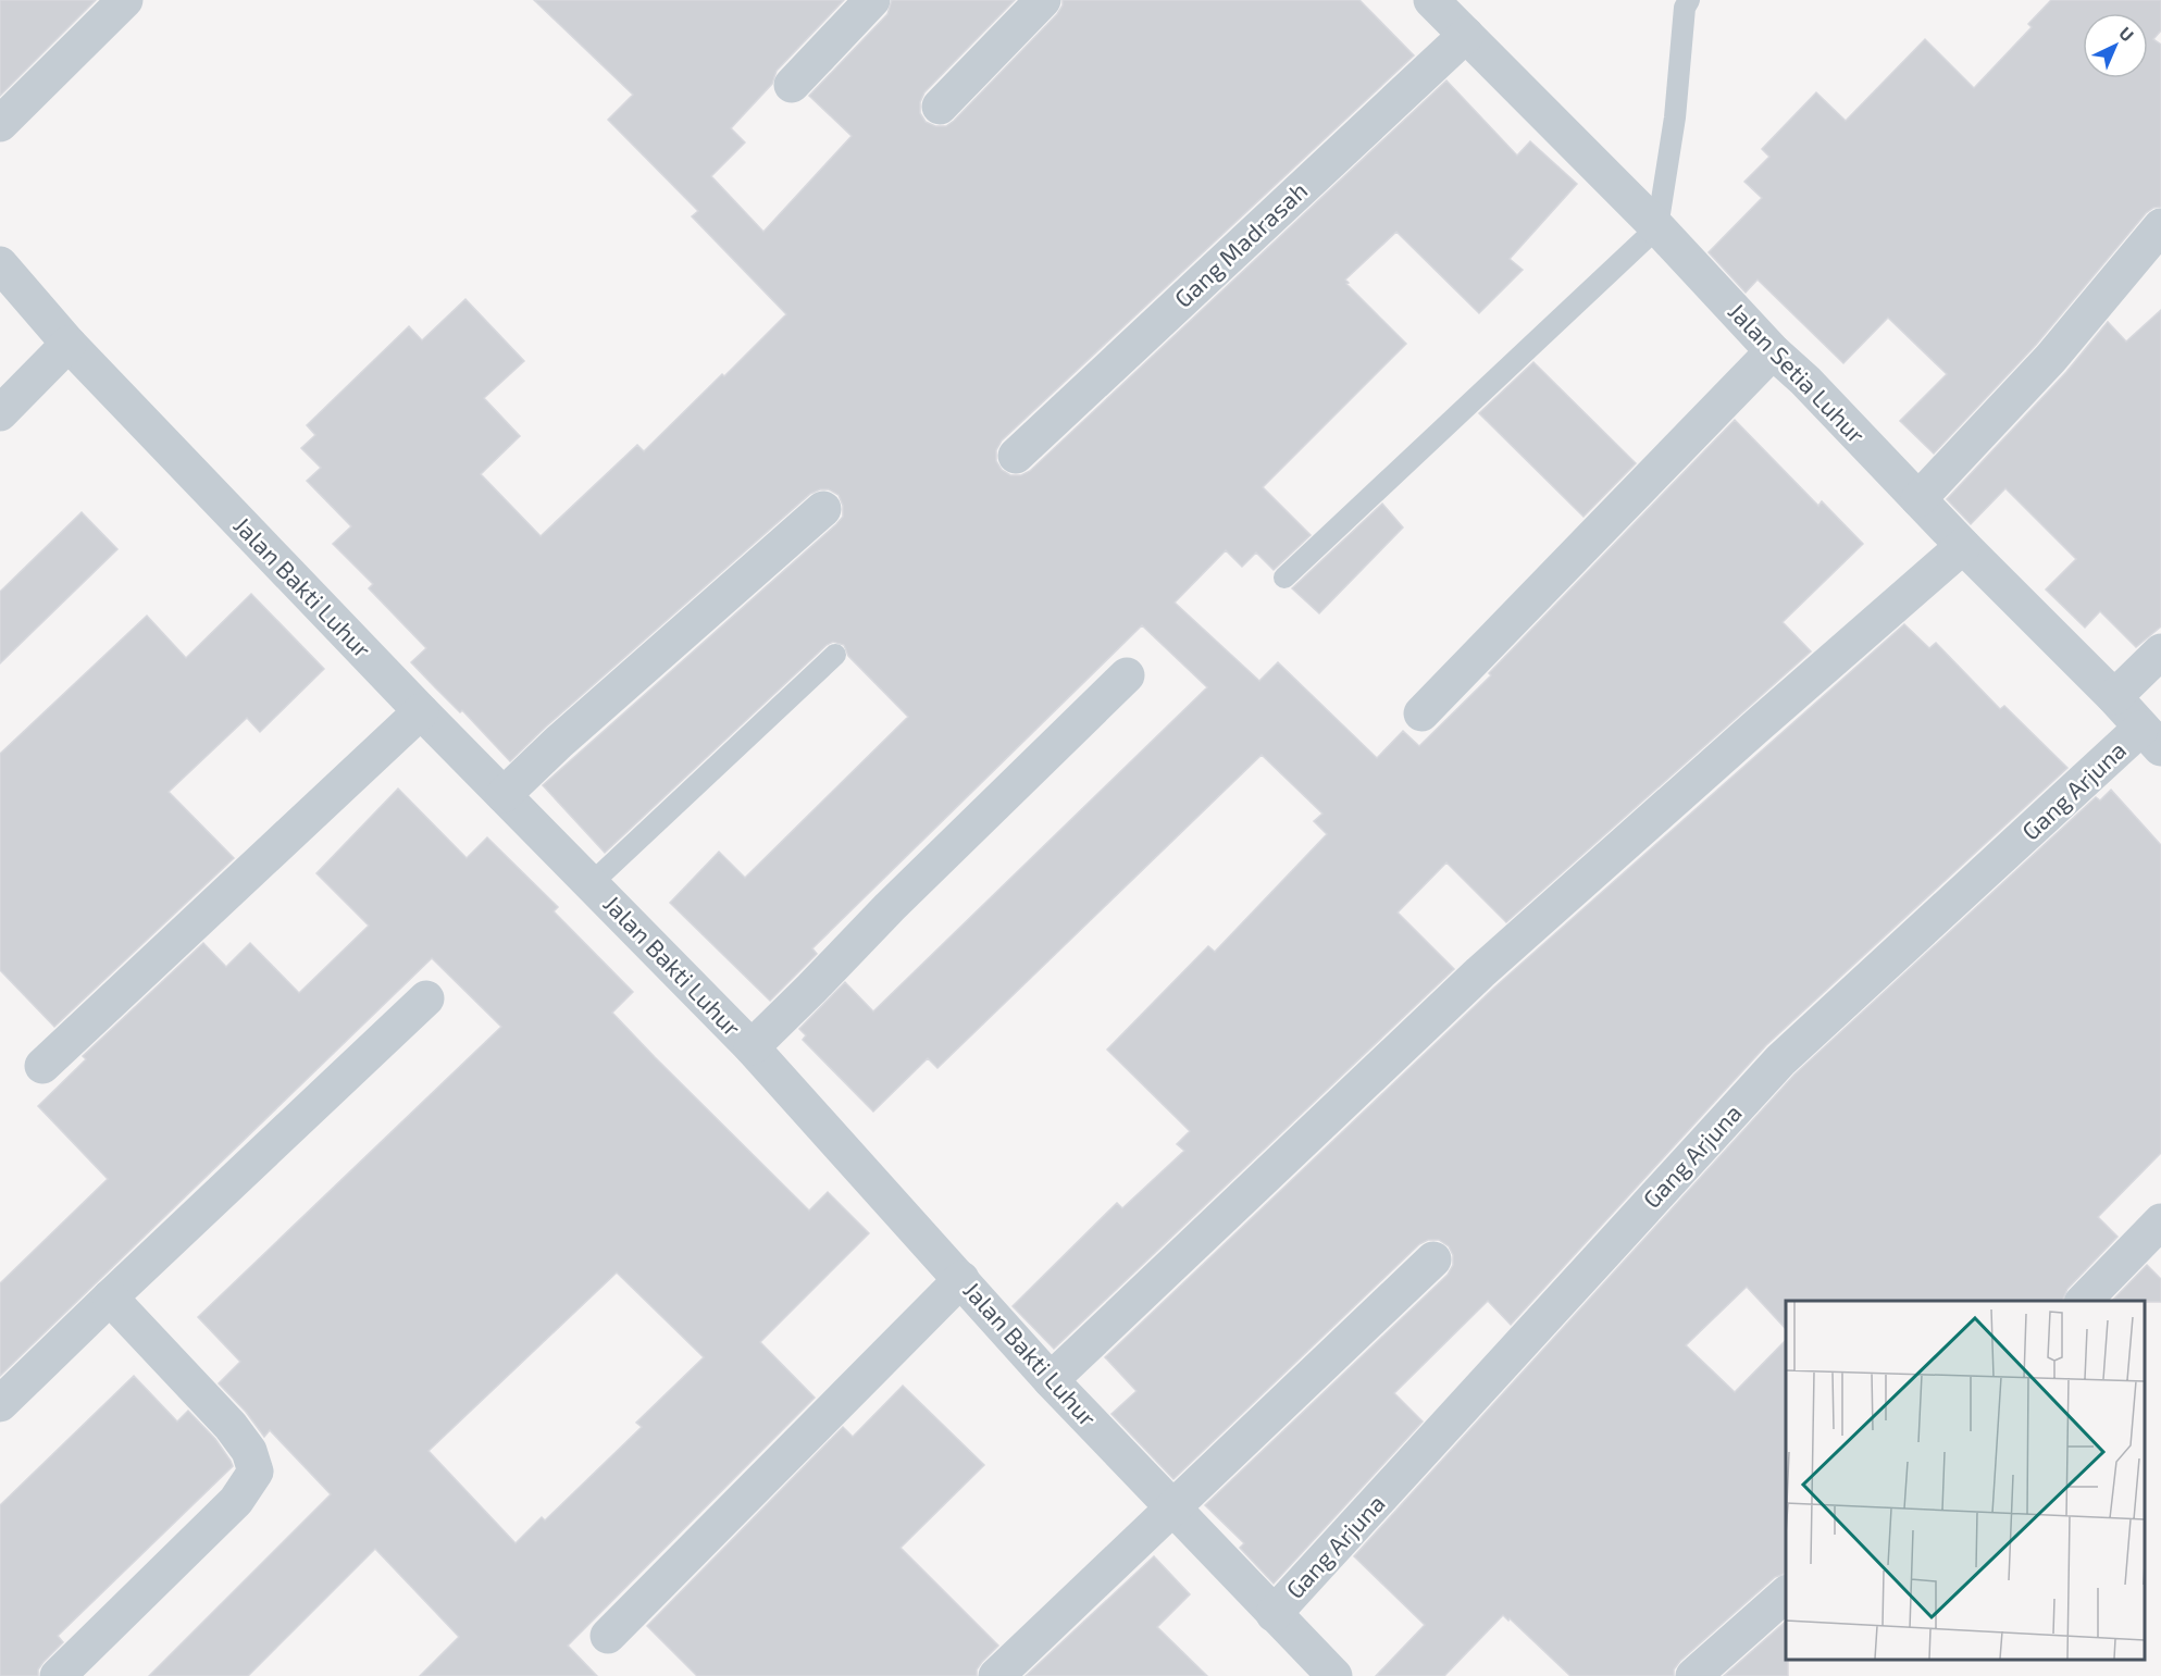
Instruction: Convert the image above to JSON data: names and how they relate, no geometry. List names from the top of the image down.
{
  "streets": {
    "street": [
      "Gang Madrasah",
      "Jalan Setia Luhur",
      "Jalan Bakti Luhur",
      "Gang Arjuna"
    ]
  },
  "crossings": [
    ["Gang Madrasah", "Jalan Setia Luhur"],
    ["Jalan Setia Luhur", "Gang Arjuna"],
    ["Jalan Bakti Luhur", "Gang Arjuna"]
  ],
  "north": "top right"
}
